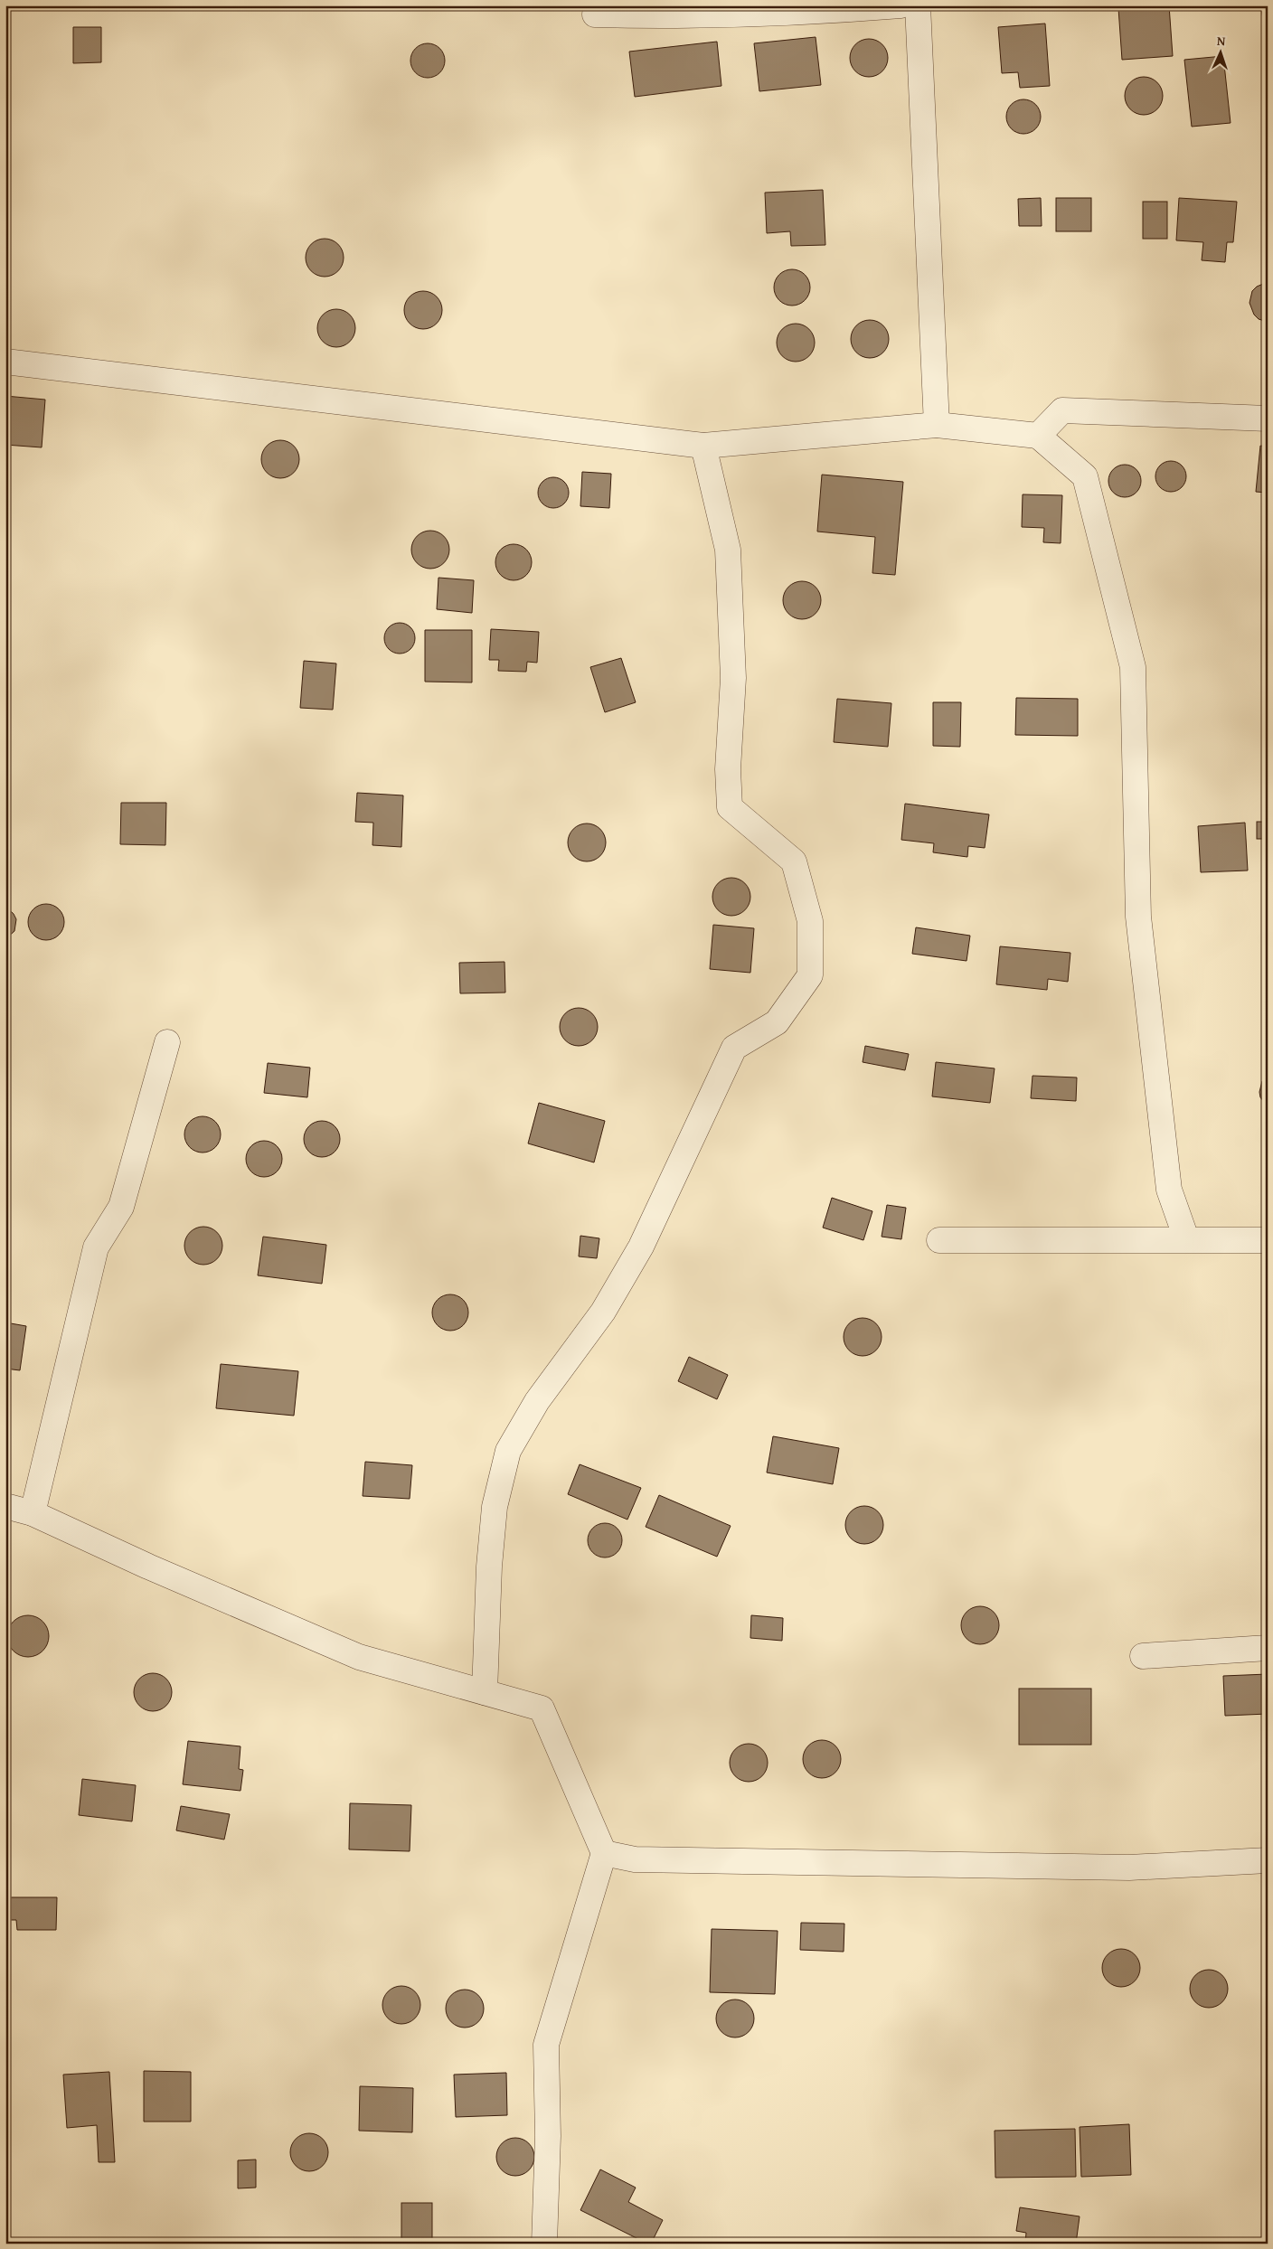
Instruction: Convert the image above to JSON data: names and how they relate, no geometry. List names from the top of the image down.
{
  "north": "top"
}
